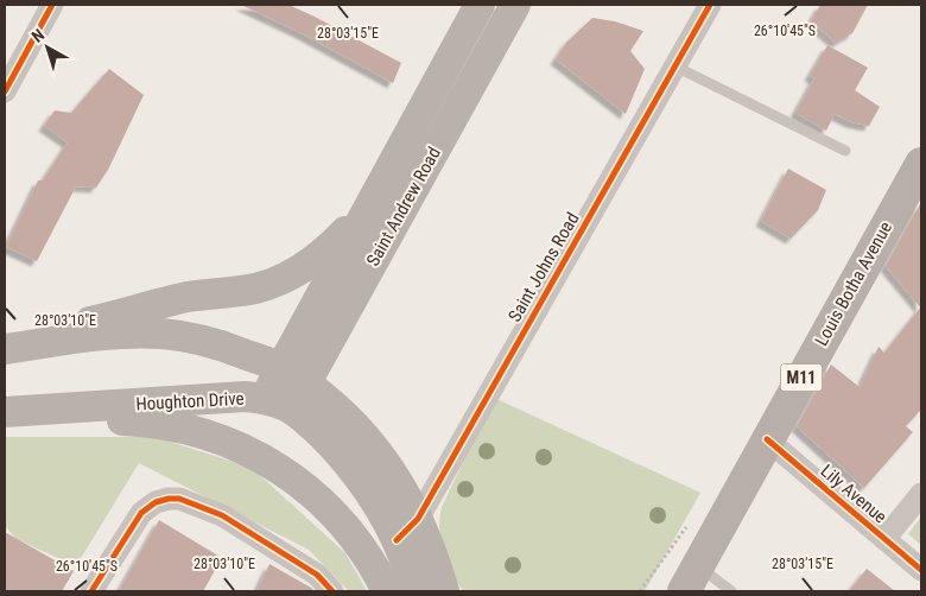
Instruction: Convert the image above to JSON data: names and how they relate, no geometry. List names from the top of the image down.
{
  "streets": {
    "main road": [
      "Saint Andrew Road",
      "Louis Botha Avenue",
      "M11",
      "Houghton Drive"
    ],
    "street": ["Saint Johns Road", "Lily Avenue"]
  },
  "crossings": [
    ["Saint Andrew Road", "Houghton Drive"],
    ["Louis Botha Avenue", "Lily Avenue"]
  ],
  "north": "top left",
  "coordinates": ["26°10'45\"S", "28°03'15\"E", "28°03'10\"E"]
}
